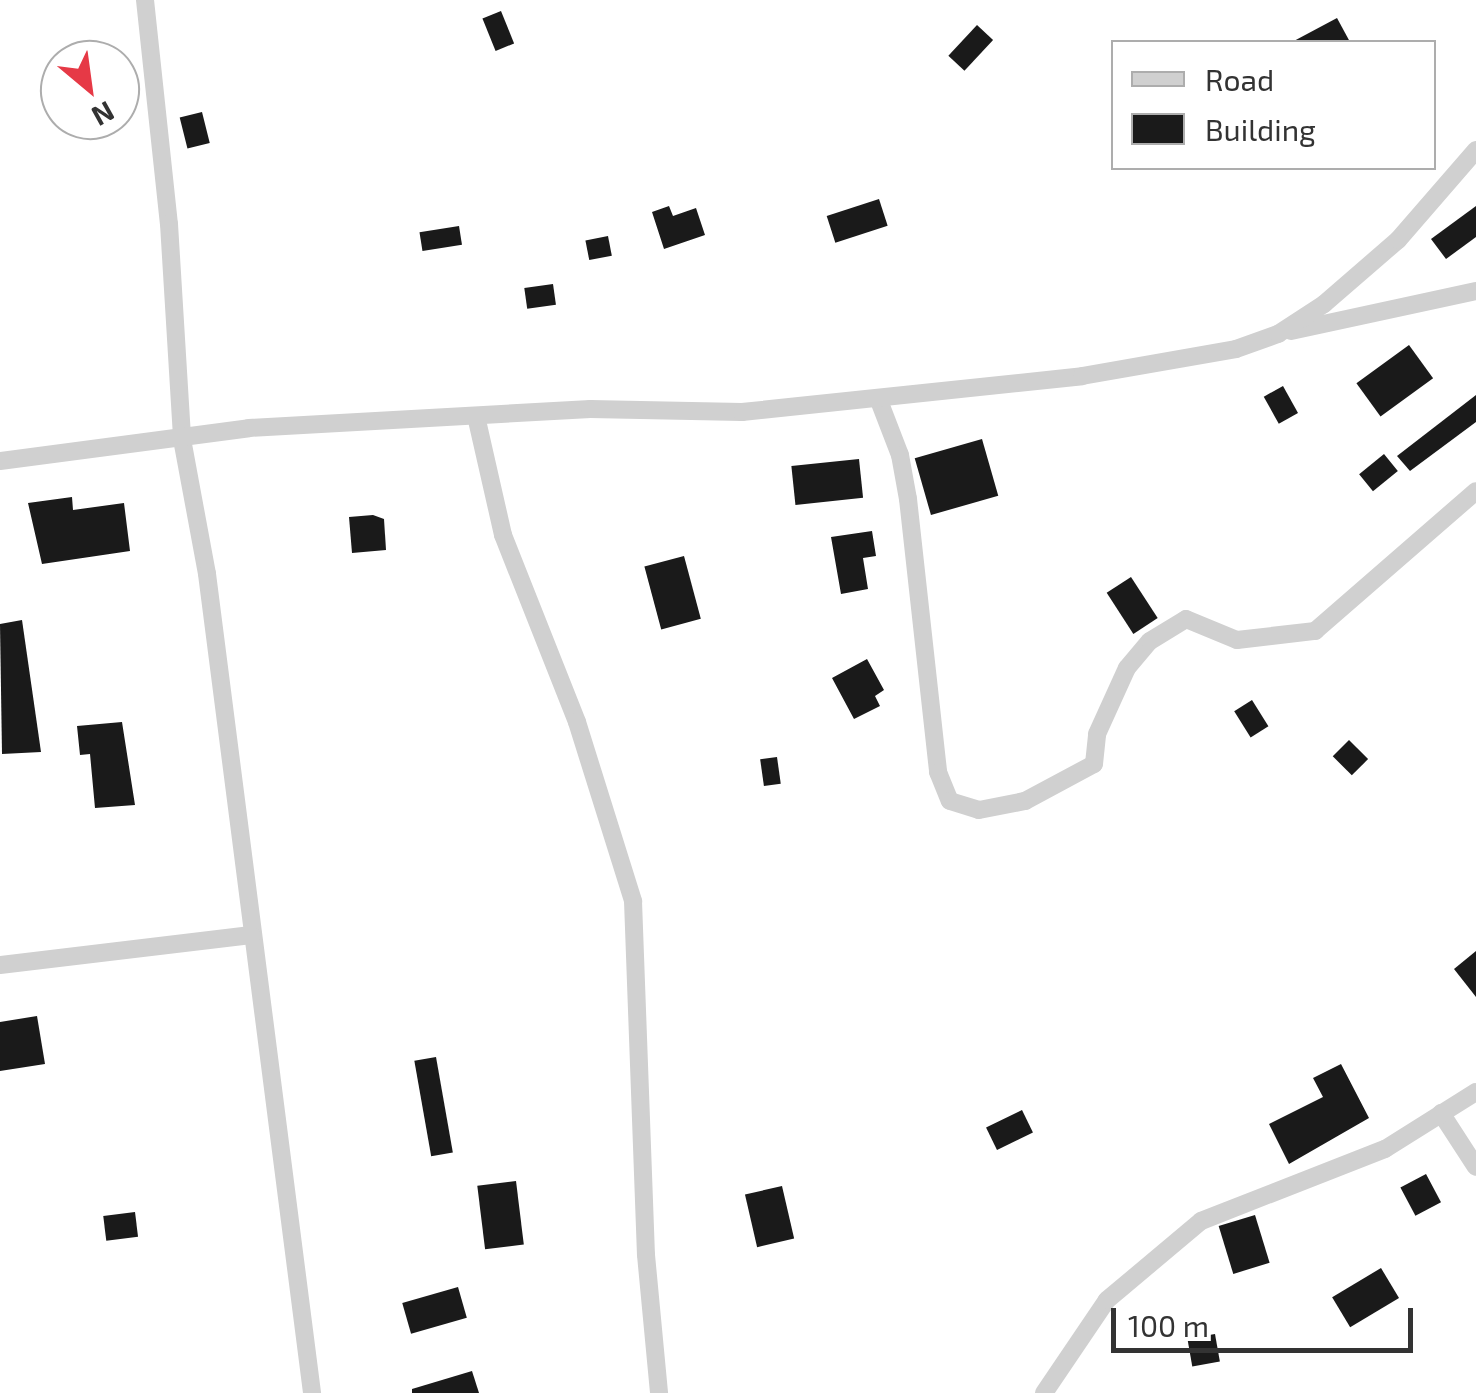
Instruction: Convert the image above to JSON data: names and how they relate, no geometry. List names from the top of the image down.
{
  "legend": ["Road", "Building"],
  "scale_bar": "100 m",
  "north": "bottom right"
}
